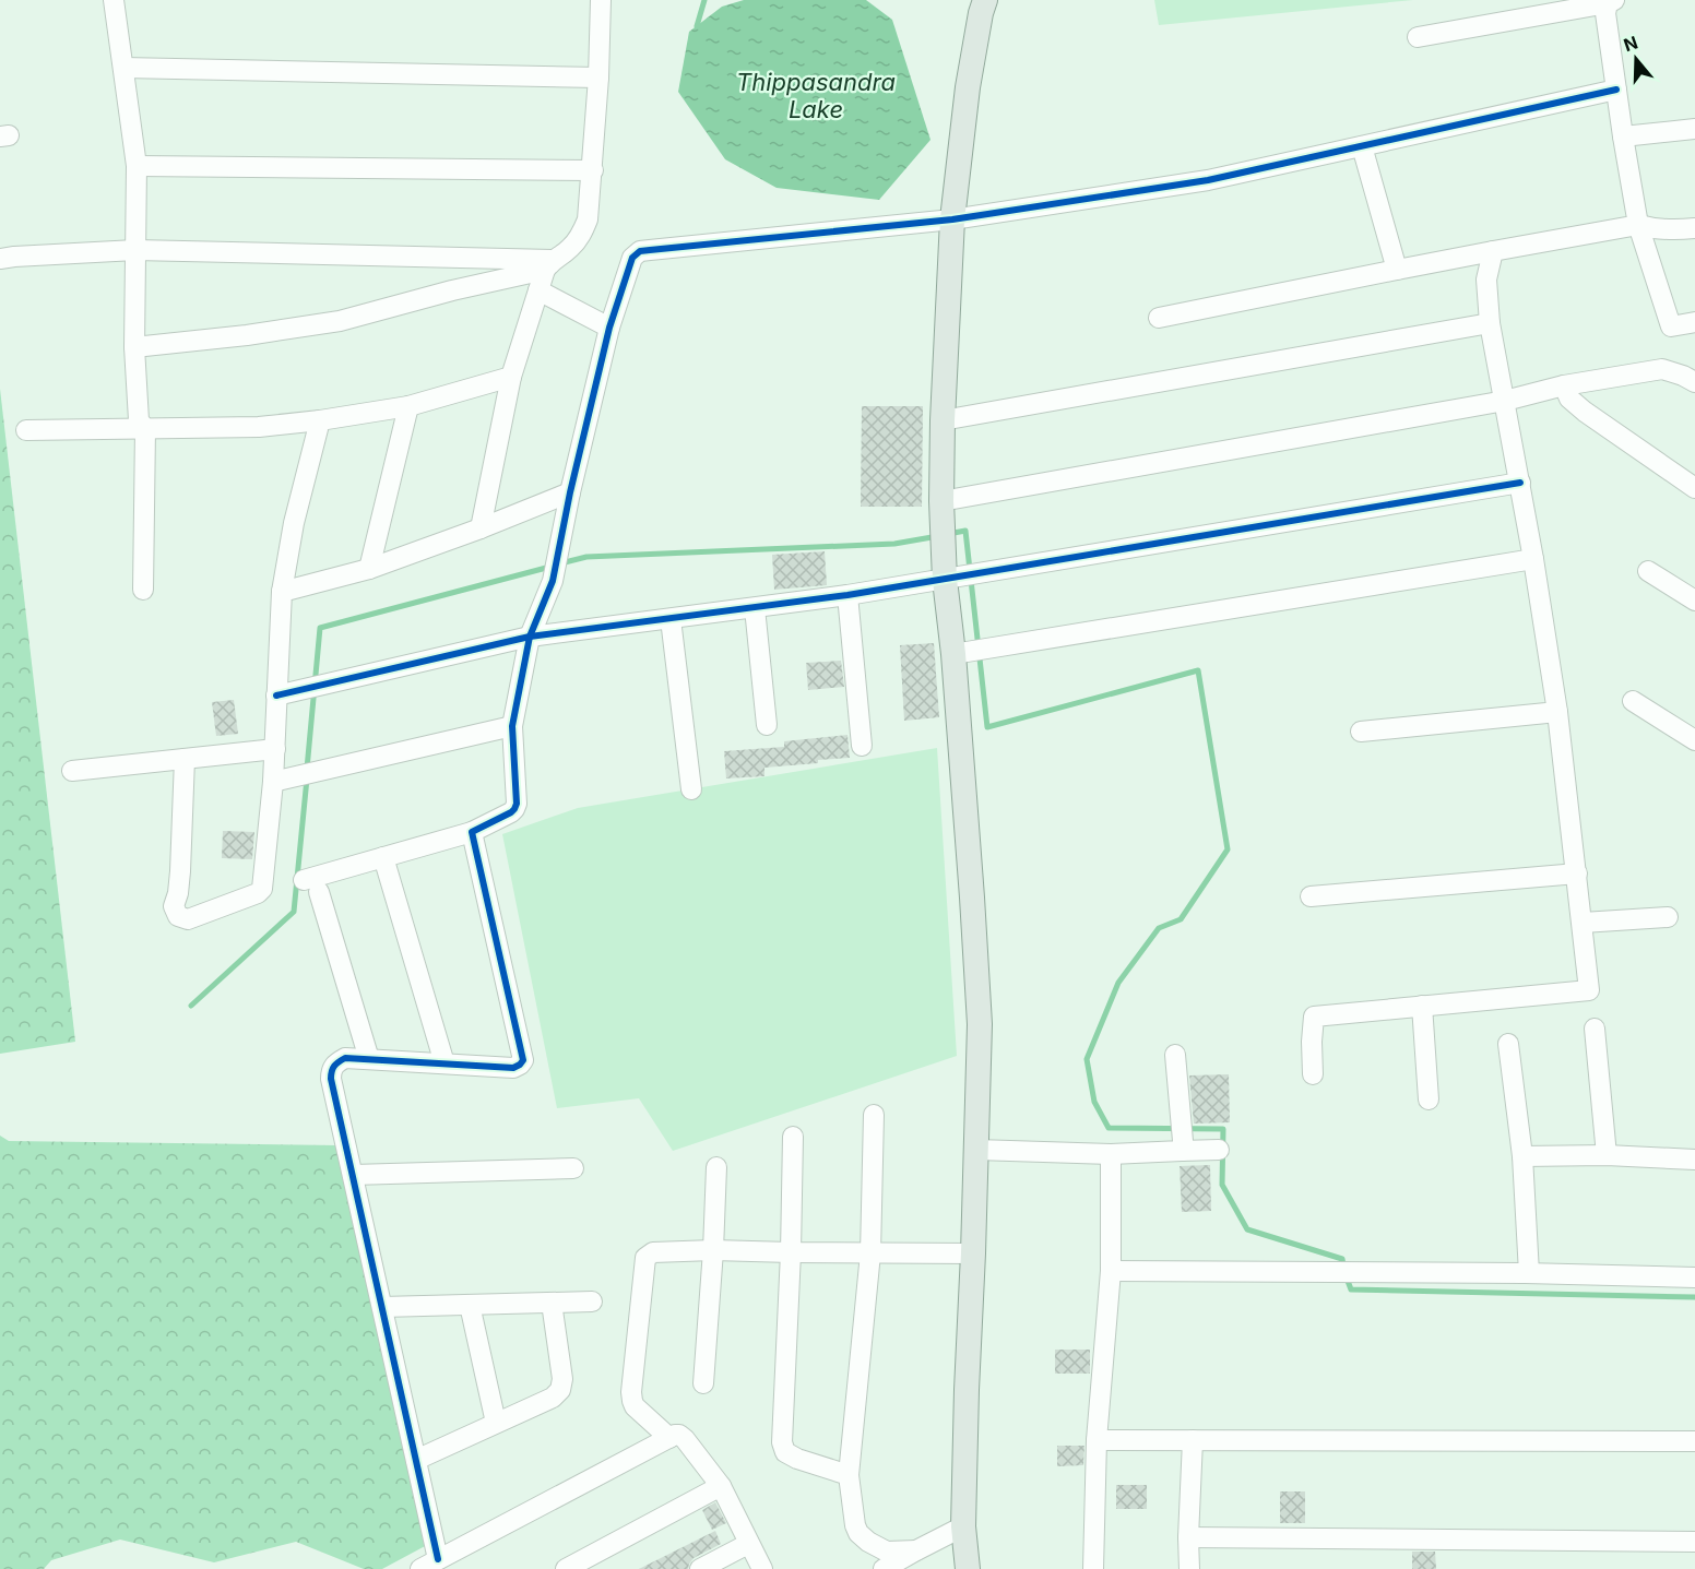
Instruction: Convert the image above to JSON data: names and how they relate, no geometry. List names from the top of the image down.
{
  "water": ["Thippasandra Lake"],
  "north": "top"
}
